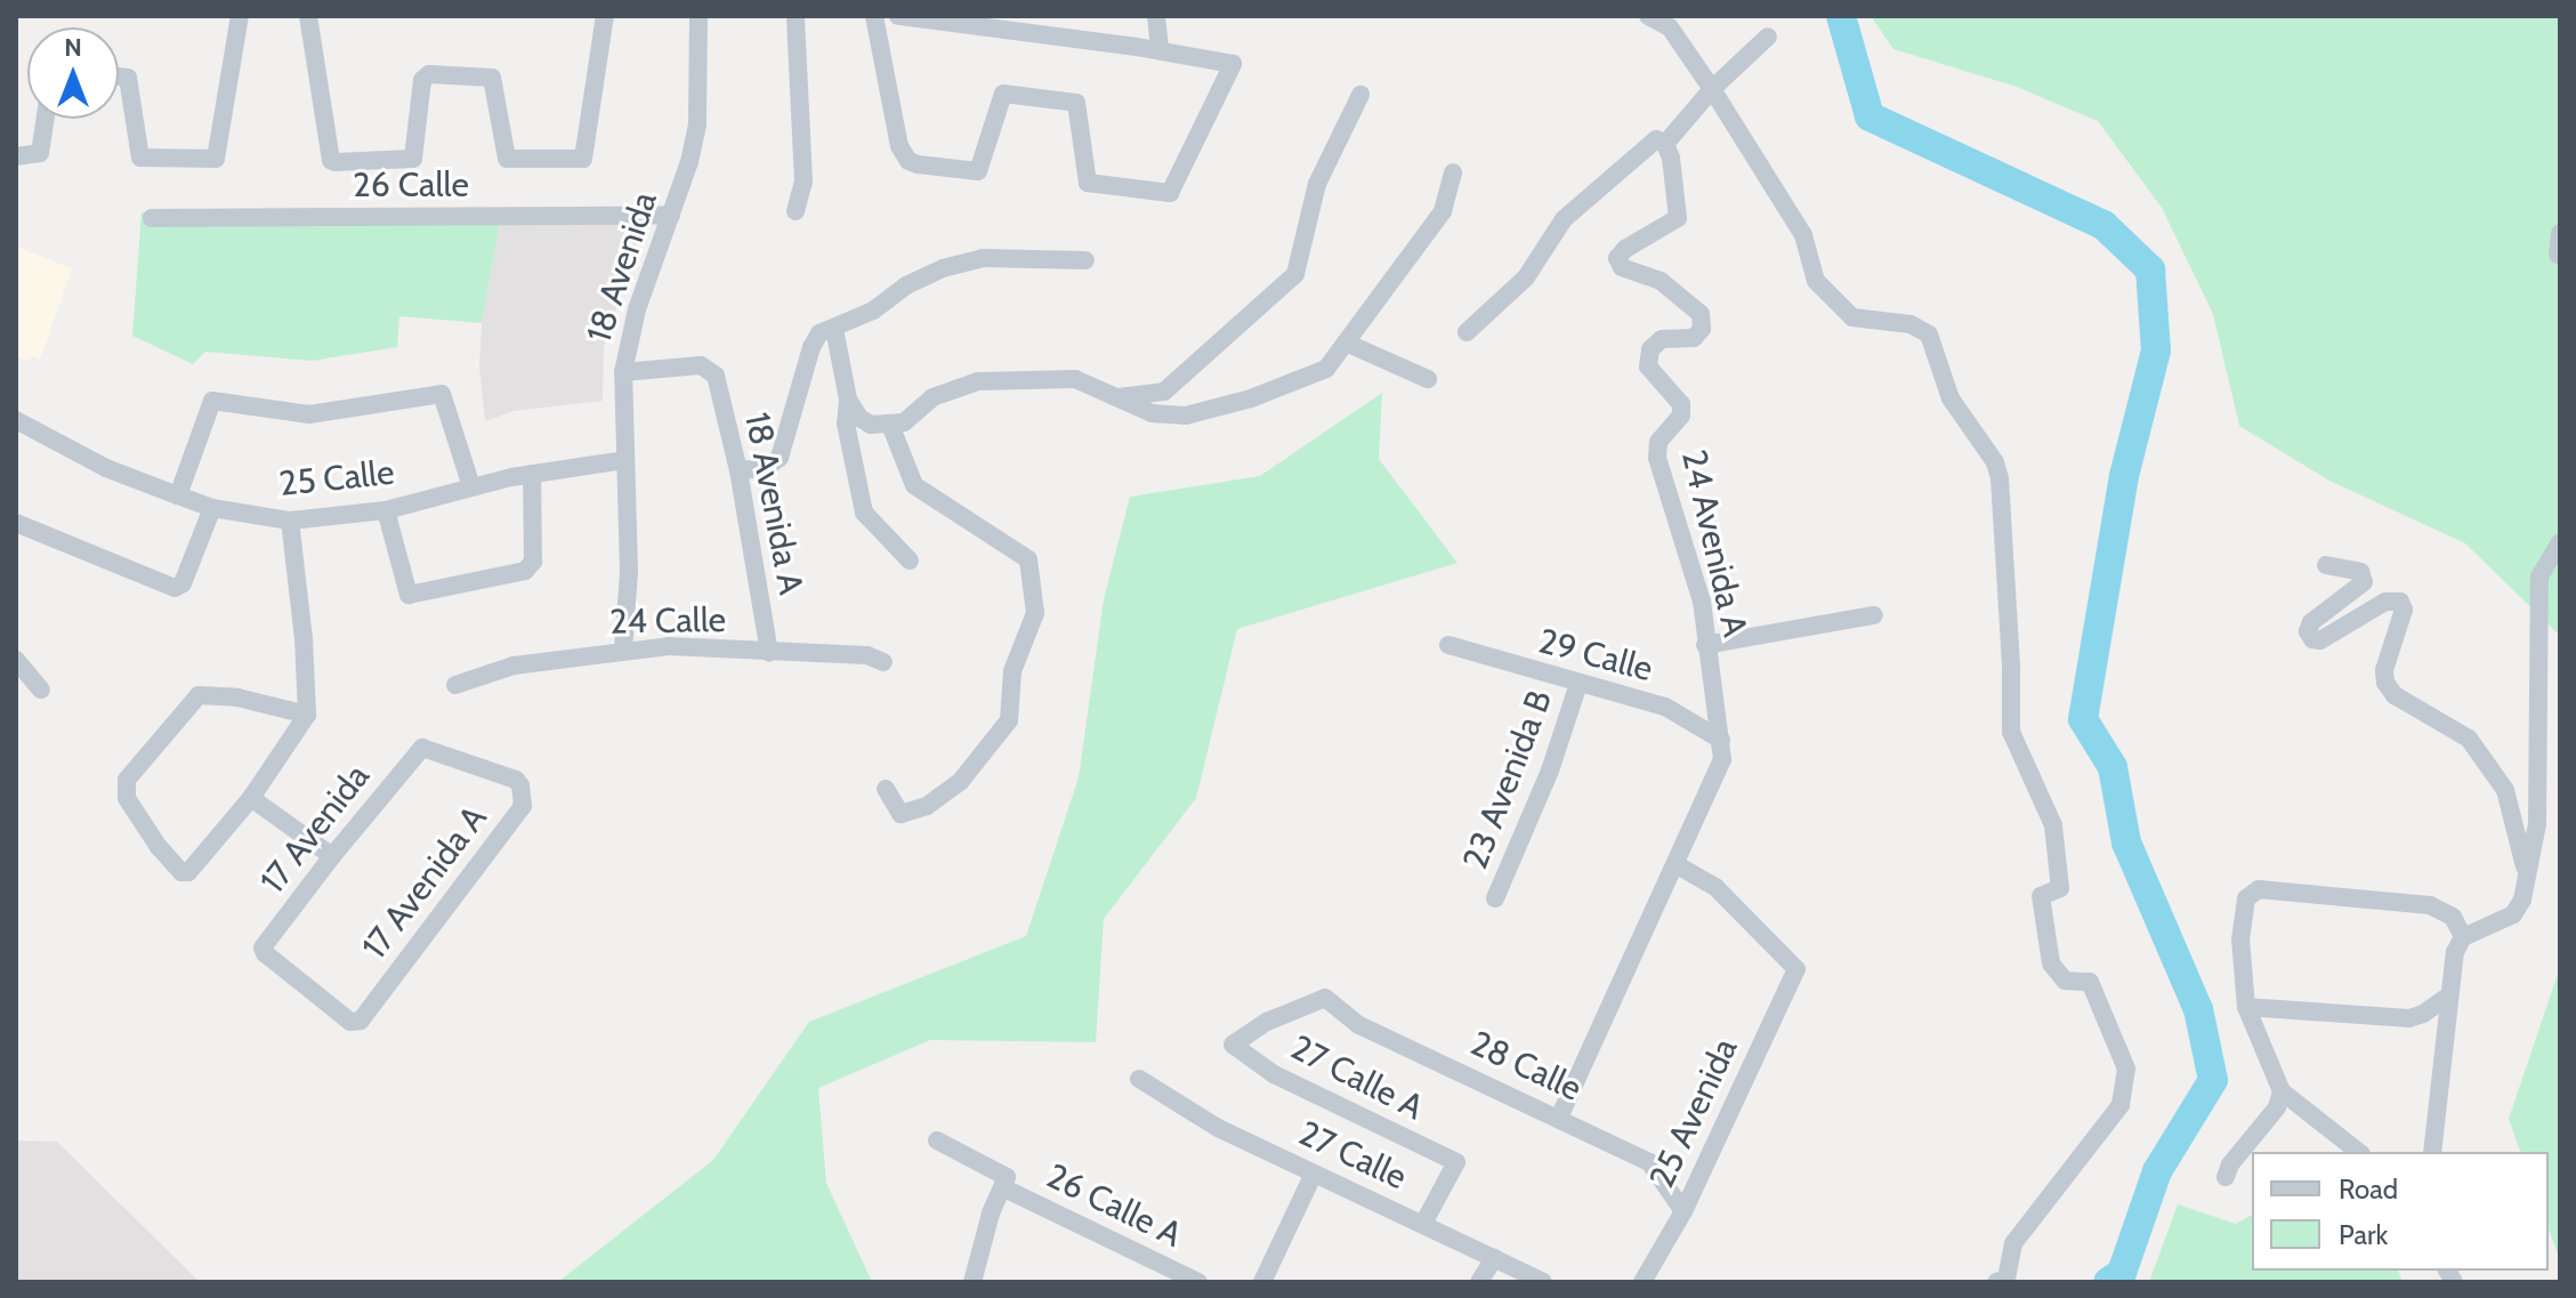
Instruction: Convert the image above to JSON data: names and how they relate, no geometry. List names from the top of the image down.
{
  "streets": {
    "street": [
      "26 Calle",
      "18 Avenida",
      "25 Calle",
      "18 Avenida A",
      "24 Avenida A",
      "24 Calle",
      "29 Calle",
      "23 Avenida B",
      "17 Avenida",
      "17 Avenida A",
      "28 Calle",
      "27 Calle A",
      "25 Avenida",
      "27 Calle",
      "26 Calle A"
    ]
  },
  "crossings": [
    ["26 Calle", "18 Avenida"],
    ["18 Avenida", "25 Calle"],
    ["18 Avenida", "18 Avenida A"],
    ["18 Avenida", "24 Calle"],
    ["18 Avenida A", "24 Calle"],
    ["24 Avenida A", "29 Calle"],
    ["24 Avenida A", "28 Calle"],
    ["24 Avenida A", "25 Avenida"],
    ["29 Calle", "23 Avenida B"],
    ["17 Avenida", "17 Avenida A"],
    ["28 Calle", "27 Calle A"],
    ["28 Calle", "25 Avenida"],
    ["27 Calle A", "27 Calle"]
  ],
  "legend": ["Road", "Park"],
  "north": "top"
}
